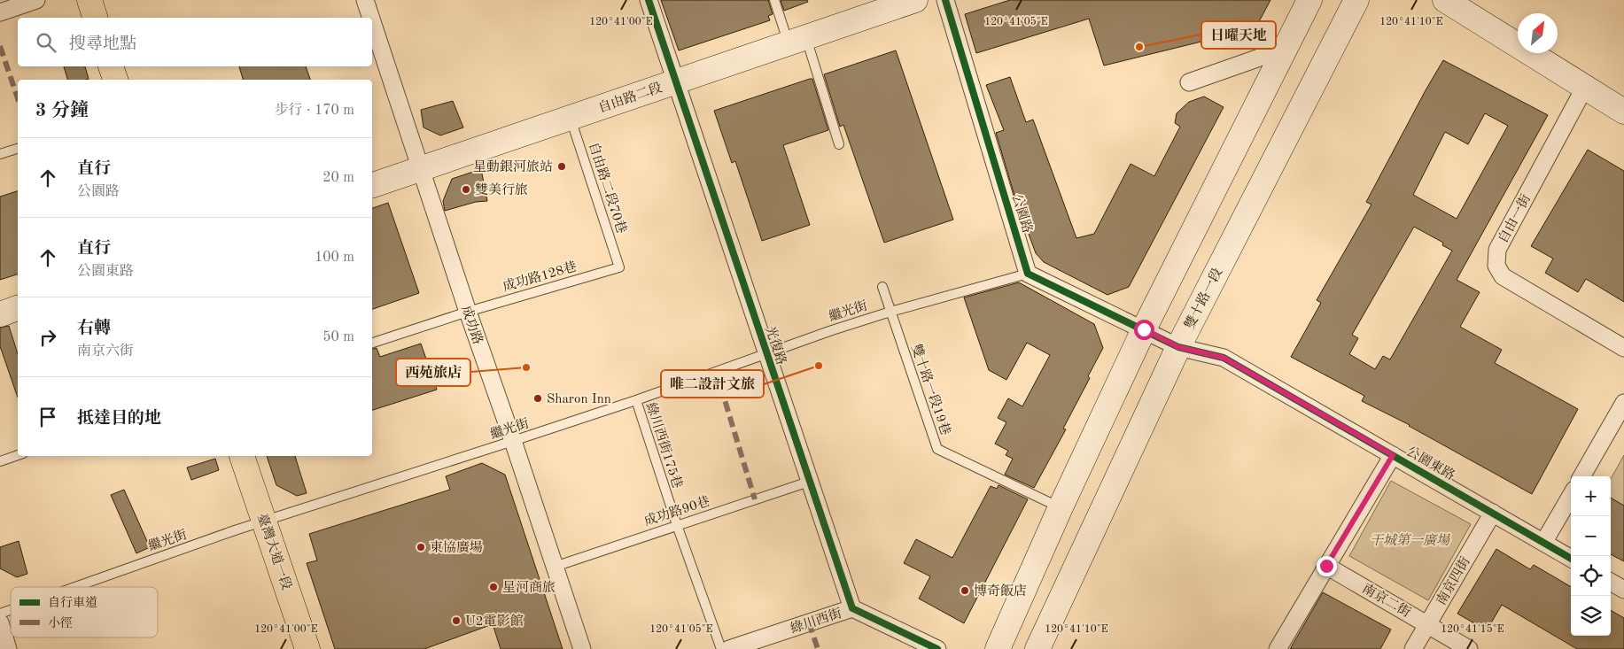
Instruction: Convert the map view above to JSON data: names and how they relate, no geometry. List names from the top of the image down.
{
  "streets": {
    "main road": ["自由路二段", "雙十路一段", "臺灣大道一段"],
    "street": [
      "公園路",
      "自由一街",
      "成功路",
      "光復路",
      "公園東路",
      "南京四街",
      "南京二街",
      "綠川西街"
    ],
    "lane": [
      "自由路二段70巷",
      "成功路128巷",
      "繼光街",
      "雙十路一段19巷",
      "綠川西街175巷",
      "成功路90巷"
    ]
  },
  "crossings": [
    ["自由路二段", "自由路二段70巷"],
    ["自由路二段", "成功路"],
    ["自由路二段", "光復路"],
    ["自由路二段70巷", "成功路128巷"],
    ["公園路", "繼光街"],
    ["成功路128巷", "成功路"],
    ["雙十路一段", "公園東路"],
    ["繼光街", "成功路"],
    ["繼光街", "光復路"],
    ["繼光街", "雙十路一段19巷"],
    ["繼光街", "綠川西街175巷"],
    ["繼光街", "臺灣大道一段"],
    ["成功路", "成功路90巷"],
    ["光復路", "成功路90巷"],
    ["光復路", "綠川西街"],
    ["綠川西街175巷", "成功路90巷"],
    ["公園東路", "南京四街"],
    ["南京四街", "南京二街"]
  ],
  "parks": ["干城第一廣場"],
  "places": [
    "日曜天地",
    "星動銀河旅站",
    "雙美行旅",
    "唯二設計文旅",
    "西苑旅店",
    "Sharon Inn",
    "東協廣場",
    "星河商旅",
    "博奇飯店",
    "U2電影館"
  ],
  "legend": ["自行車道", "小徑"],
  "north": "top right",
  "page": {
    "search": "搜尋地點",
    "heading": ["3 分鐘", "步行 · 170 m"],
    "list": [
      ["直行", "公園路", "20 m"],
      ["直行", "公園東路", "100 m"],
      ["右轉", "南京六街", "50 m"],
      "抵達目的地"
    ],
    "map_buttons": ["+", "−"]
  },
  "coordinates": [
    "120°41'00\"E",
    "120°41'05\"E",
    "120°41'10\"E",
    "120°41'15\"E"
  ]
}
